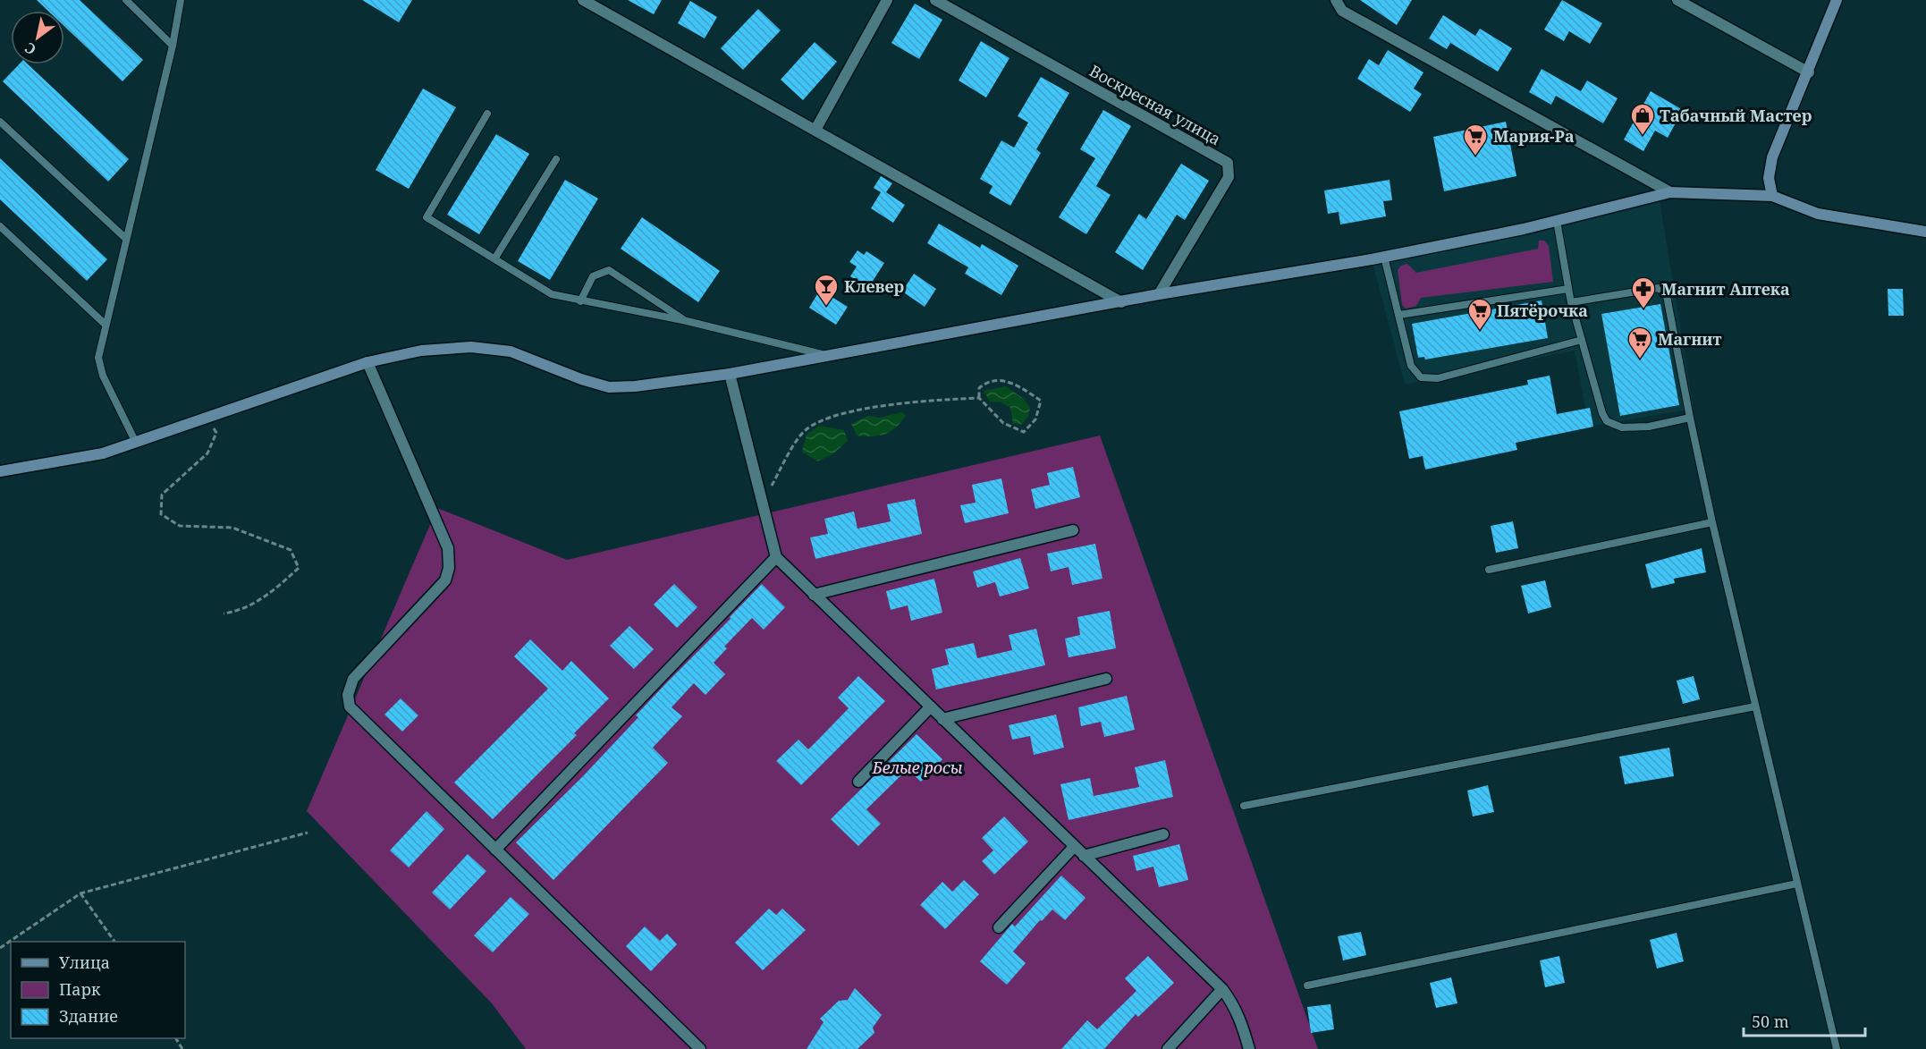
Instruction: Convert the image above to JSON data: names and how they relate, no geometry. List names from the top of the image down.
{
  "streets": {
    "street": ["Воскресная улица"]
  },
  "parks": ["Белые росы"],
  "places": {
    "shop": ["Табачный Мастер"],
    "supermarket": ["Мария-Ра", "Пятёрочка", "Магнит"],
    "bar": ["Клевер"],
    "pharmacy": ["Магнит Аптека"]
  },
  "legend": ["Улица", "Парк", "Здание"],
  "scale_bar": "50 m",
  "north": "bottom left"
}
